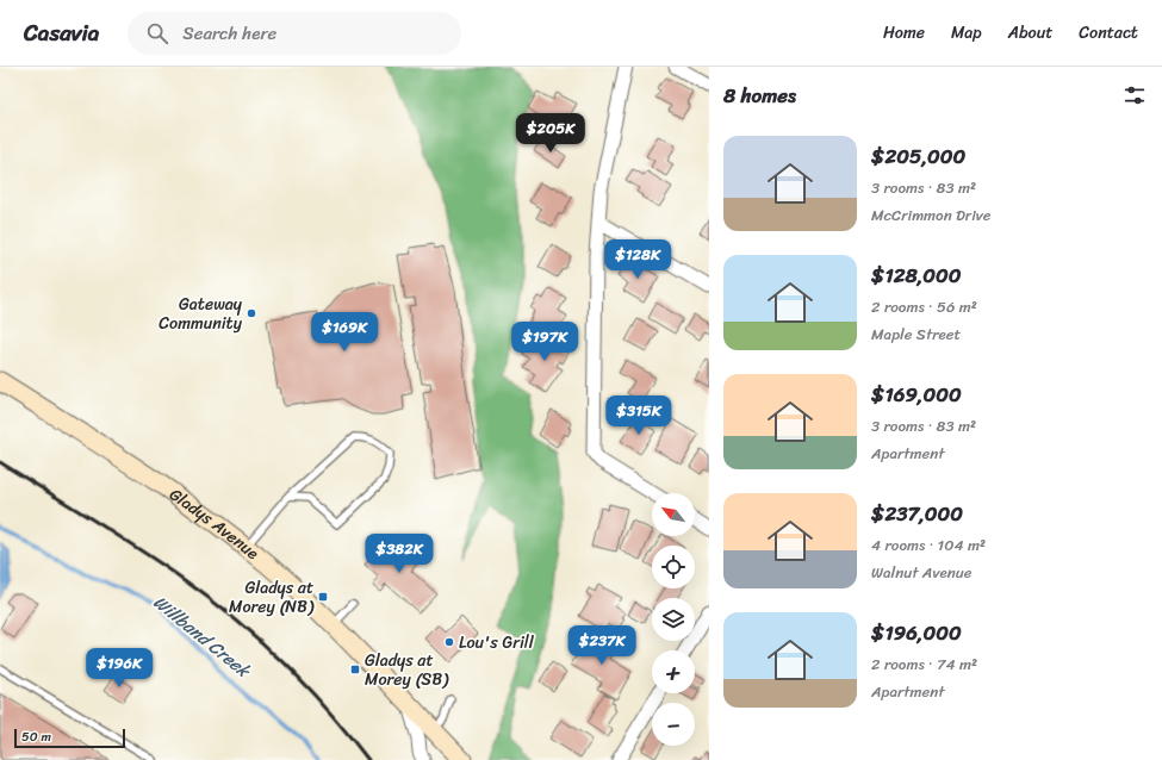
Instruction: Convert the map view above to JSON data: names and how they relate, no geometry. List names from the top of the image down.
{
  "streets": {
    "main road": ["Gladys Avenue"]
  },
  "water": ["Willband Creek"],
  "places": {
    "other": ["Gateway Community", "Lou's Grill"],
    "transit": ["Gladys at Morey (NB)", "Gladys at Morey (SB)"]
  },
  "scale_bar": "50 m",
  "north": "top left",
  "page": {
    "header": "Casavia",
    "search": "Search here",
    "nav": [
      "Home",
      "Map",
      "About",
      "Contact"
    ],
    "heading": "8 homes",
    "price": [
      "$205K",
      "$128K",
      "$169K",
      "$197K",
      "$315K",
      "$382K",
      "$237K",
      "$196K"
    ],
    "list": [
      {
        "name": "$205,000",
        "note": "3 rooms · 83 m² · McCrimmon Drive"
      },
      {
        "name": "$128,000",
        "note": "2 rooms · 56 m² · Maple Street"
      },
      {
        "name": "$169,000",
        "note": "3 rooms · 83 m² · Apartment"
      },
      {
        "name": "$237,000",
        "note": "4 rooms · 104 m² · Walnut Avenue"
      },
      {
        "name": "$196,000",
        "note": "2 rooms · 74 m² · Apartment"
      }
    ],
    "map_buttons": ["+", "−"],
    "scale": "50 m"
  }
}
